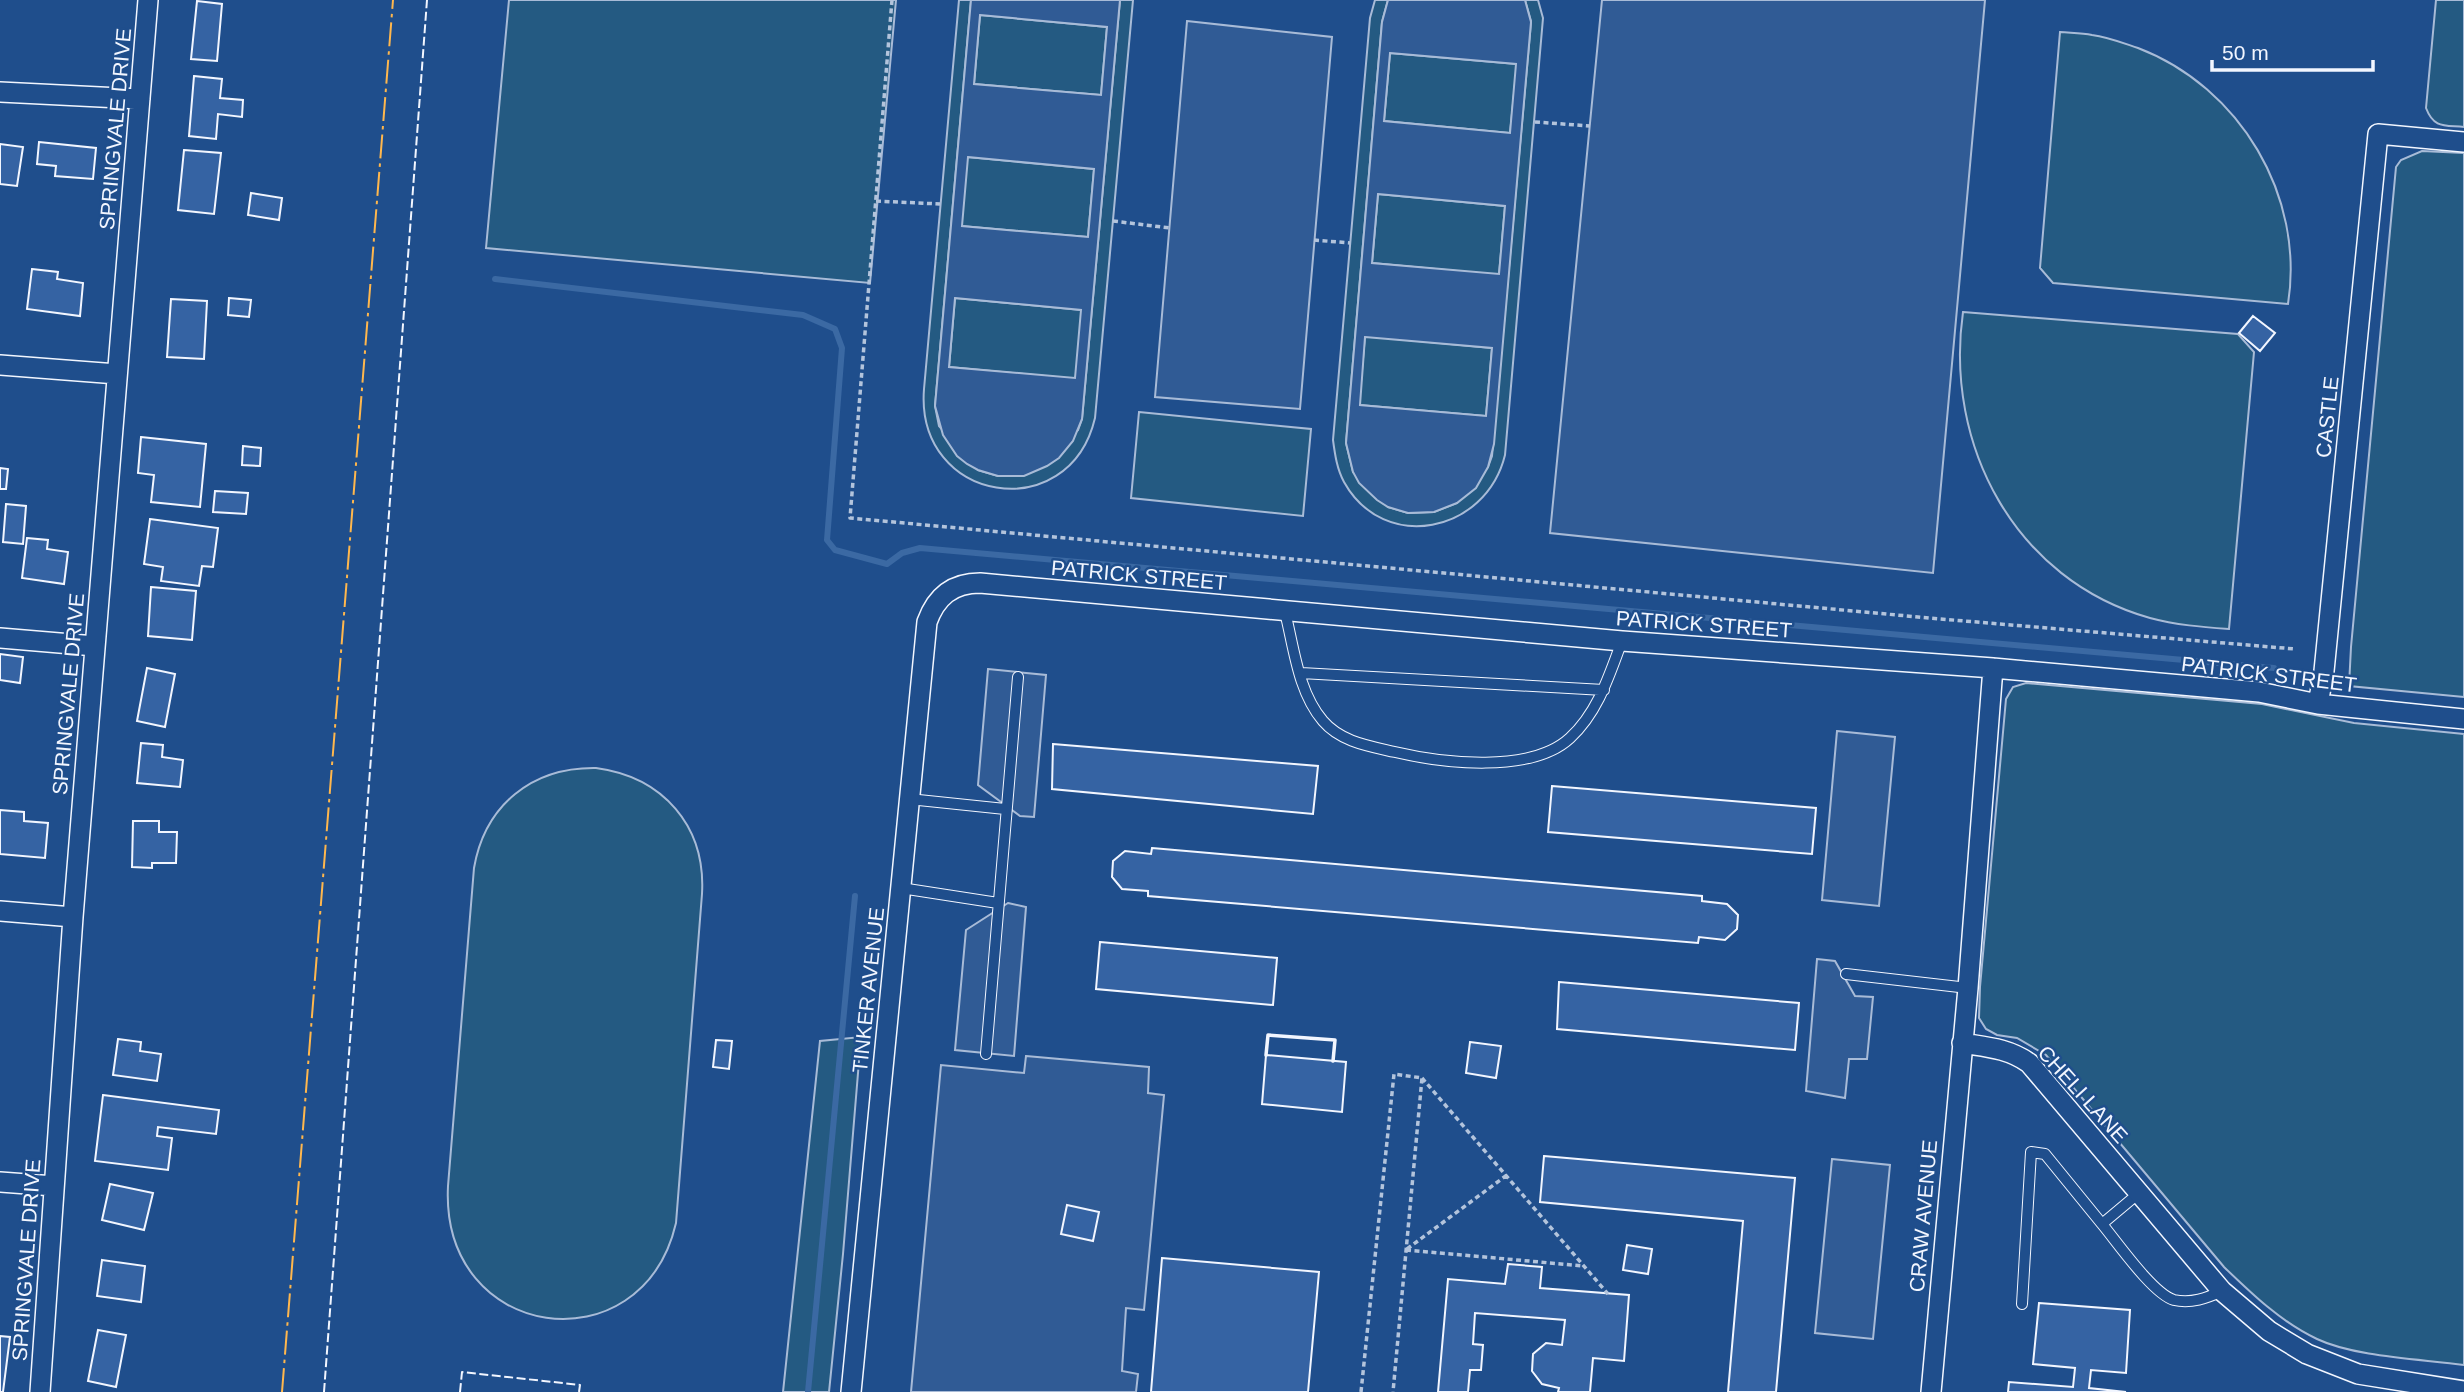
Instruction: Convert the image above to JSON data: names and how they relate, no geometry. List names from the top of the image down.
{
  "streets": {
    "street": [
      "SPRINGVALE DRIVE",
      "CASTLE",
      "PATRICK STREET",
      "TINKER AVENUE",
      "CHELI LANE",
      "CRAW AVENUE"
    ]
  },
  "crossings": [
    ["CASTLE", "PATRICK STREET"],
    ["PATRICK STREET", "TINKER AVENUE"],
    ["CHELI LANE", "CRAW AVENUE"]
  ],
  "scale_bar": "50 m"
}
